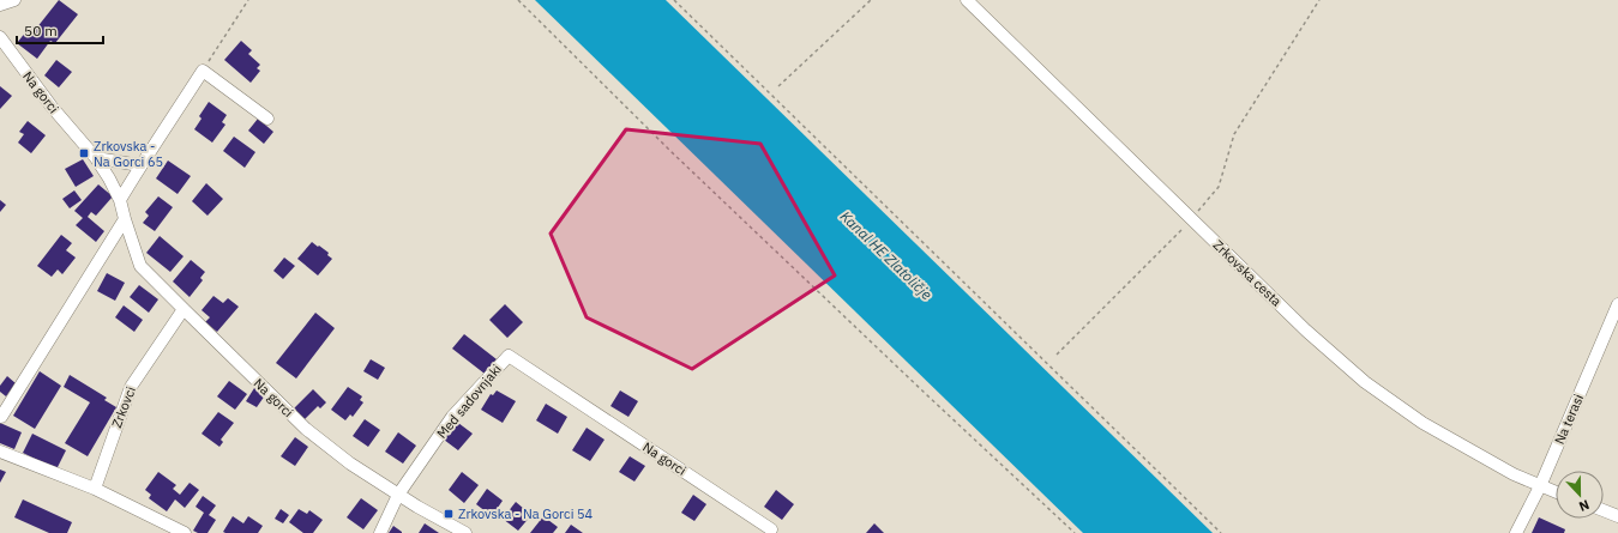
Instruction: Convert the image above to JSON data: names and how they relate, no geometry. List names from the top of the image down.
{
  "streets": {
    "street": [
      "Na gorci",
      "Zrkovska cesta",
      "Med sadovnjaki",
      "Zrkovci",
      "Na terasi"
    ]
  },
  "crossings": [
    ["Na gorci", "Med sadovnjaki"],
    ["Na gorci", "Zrkovci"],
    ["Zrkovska cesta", "Na terasi"]
  ],
  "water": ["Kanal HE Zlatoličje"],
  "places": {
    "transit": ["Zrkovska - Na Gorci 65", "Zrkovska - Na Gorci 54"]
  },
  "scale_bar": "50 m",
  "north": "bottom"
}
